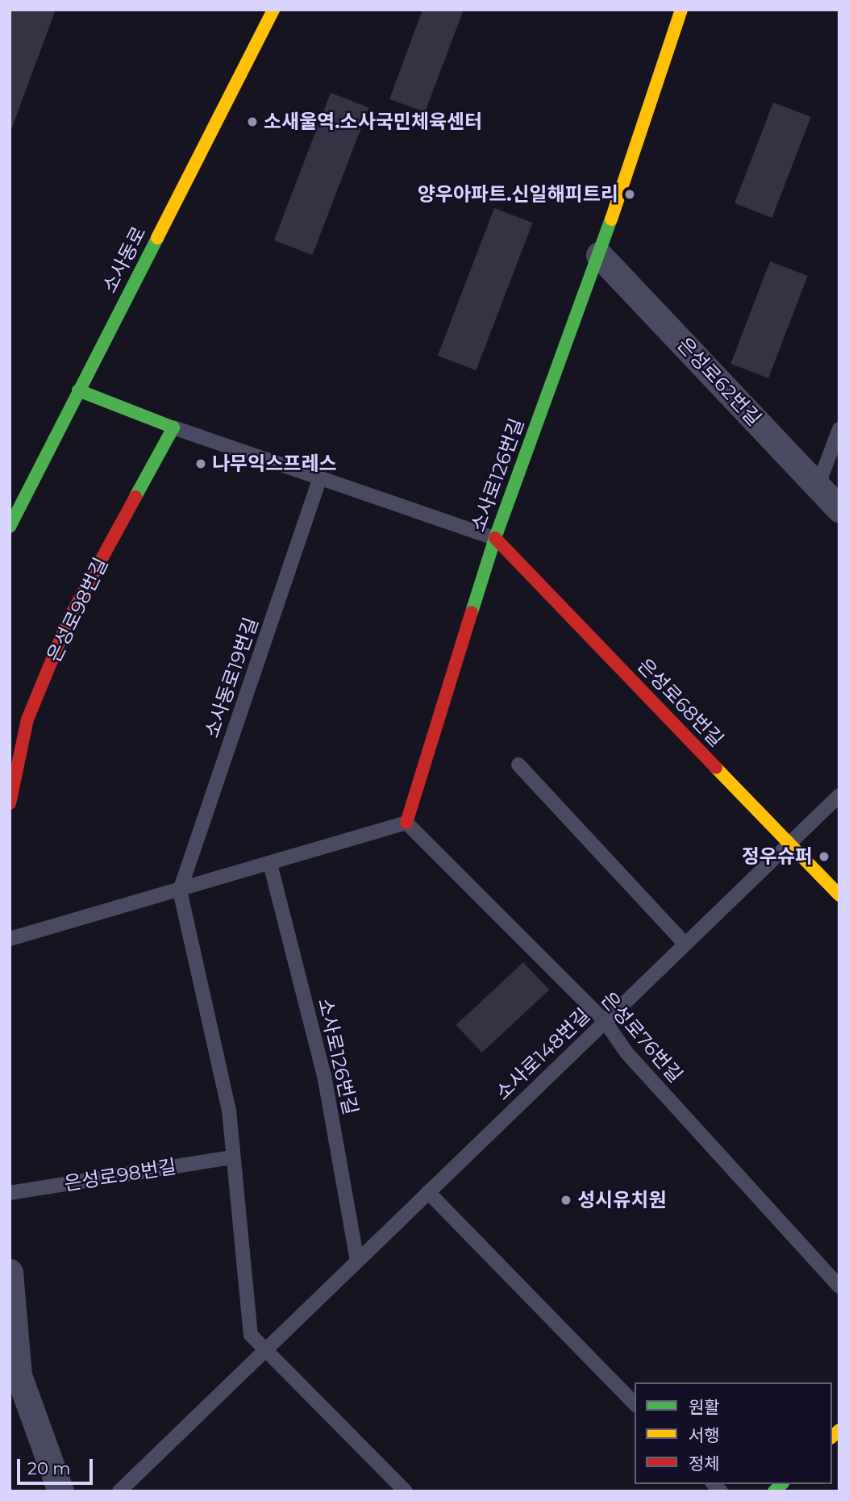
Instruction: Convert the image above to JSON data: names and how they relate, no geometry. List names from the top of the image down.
{
  "streets": {
    "street": [
      "소사동로",
      "은성로62번길",
      "소사로126번길",
      "은성로98번길",
      "은성로68번길"
    ],
    "lane": ["소사동로19번길", "은성로76번길", "소사로148번길"]
  },
  "crossings": [
    ["은성로62번길", "소사로126번길"],
    ["소사로126번길", "은성로68번길"],
    ["소사로126번길", "은성로76번길"],
    ["소사로126번길", "소사로148번길"],
    ["은성로68번길", "소사로148번길"],
    ["은성로76번길", "소사로148번길"]
  ],
  "places": [
    "소새울역.소사국민체육센터",
    "양우아파트.신일해피트리",
    "나무익스프레스",
    "정우슈퍼",
    "성시유치원"
  ],
  "legend": ["원활", "서행", "정체"],
  "scale_bar": "20 m"
}
